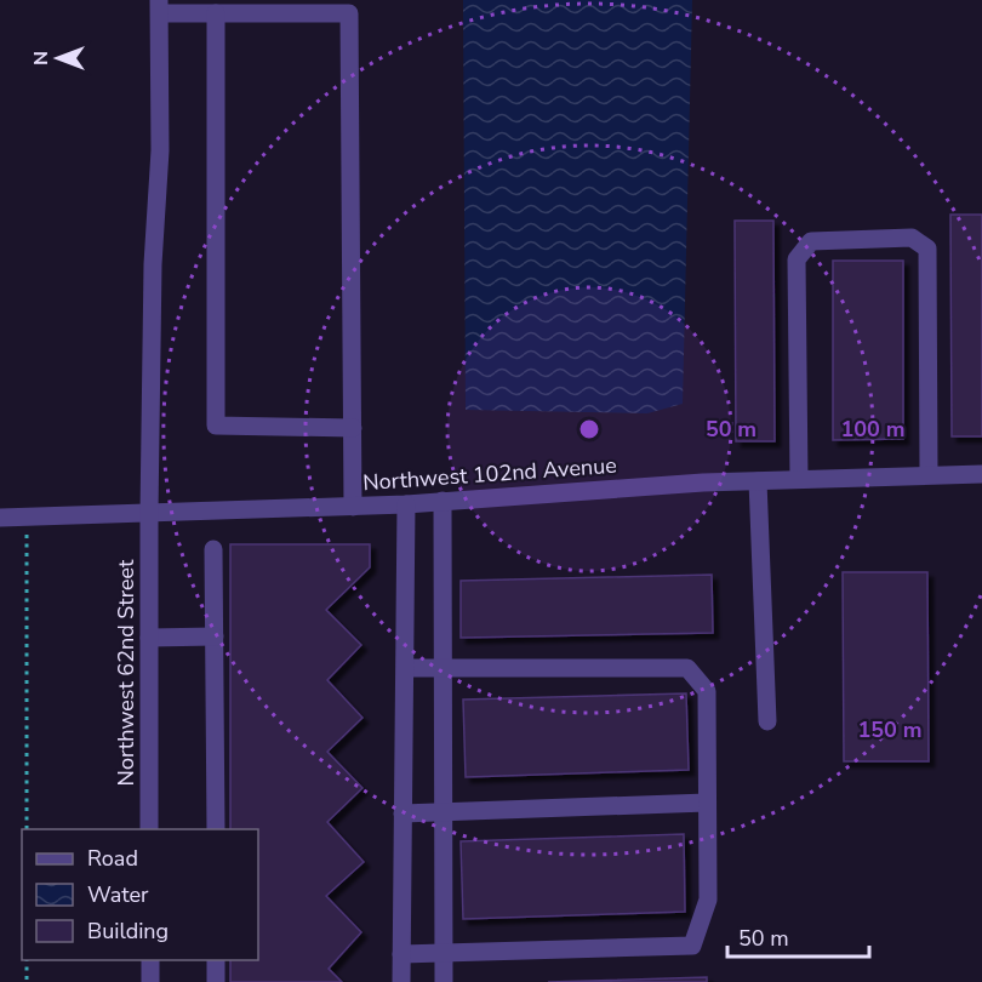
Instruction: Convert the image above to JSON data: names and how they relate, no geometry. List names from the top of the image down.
{
  "streets": {
    "street": ["Northwest 102nd Avenue", "Northwest 62nd Street"]
  },
  "crossings": [
    ["Northwest 102nd Avenue", "Northwest 62nd Street"]
  ],
  "legend": ["Road", "Water", "Building"],
  "scale_bar": "50 m",
  "north": "left",
  "rings": ["50 m", "100 m", "150 m"]
}
